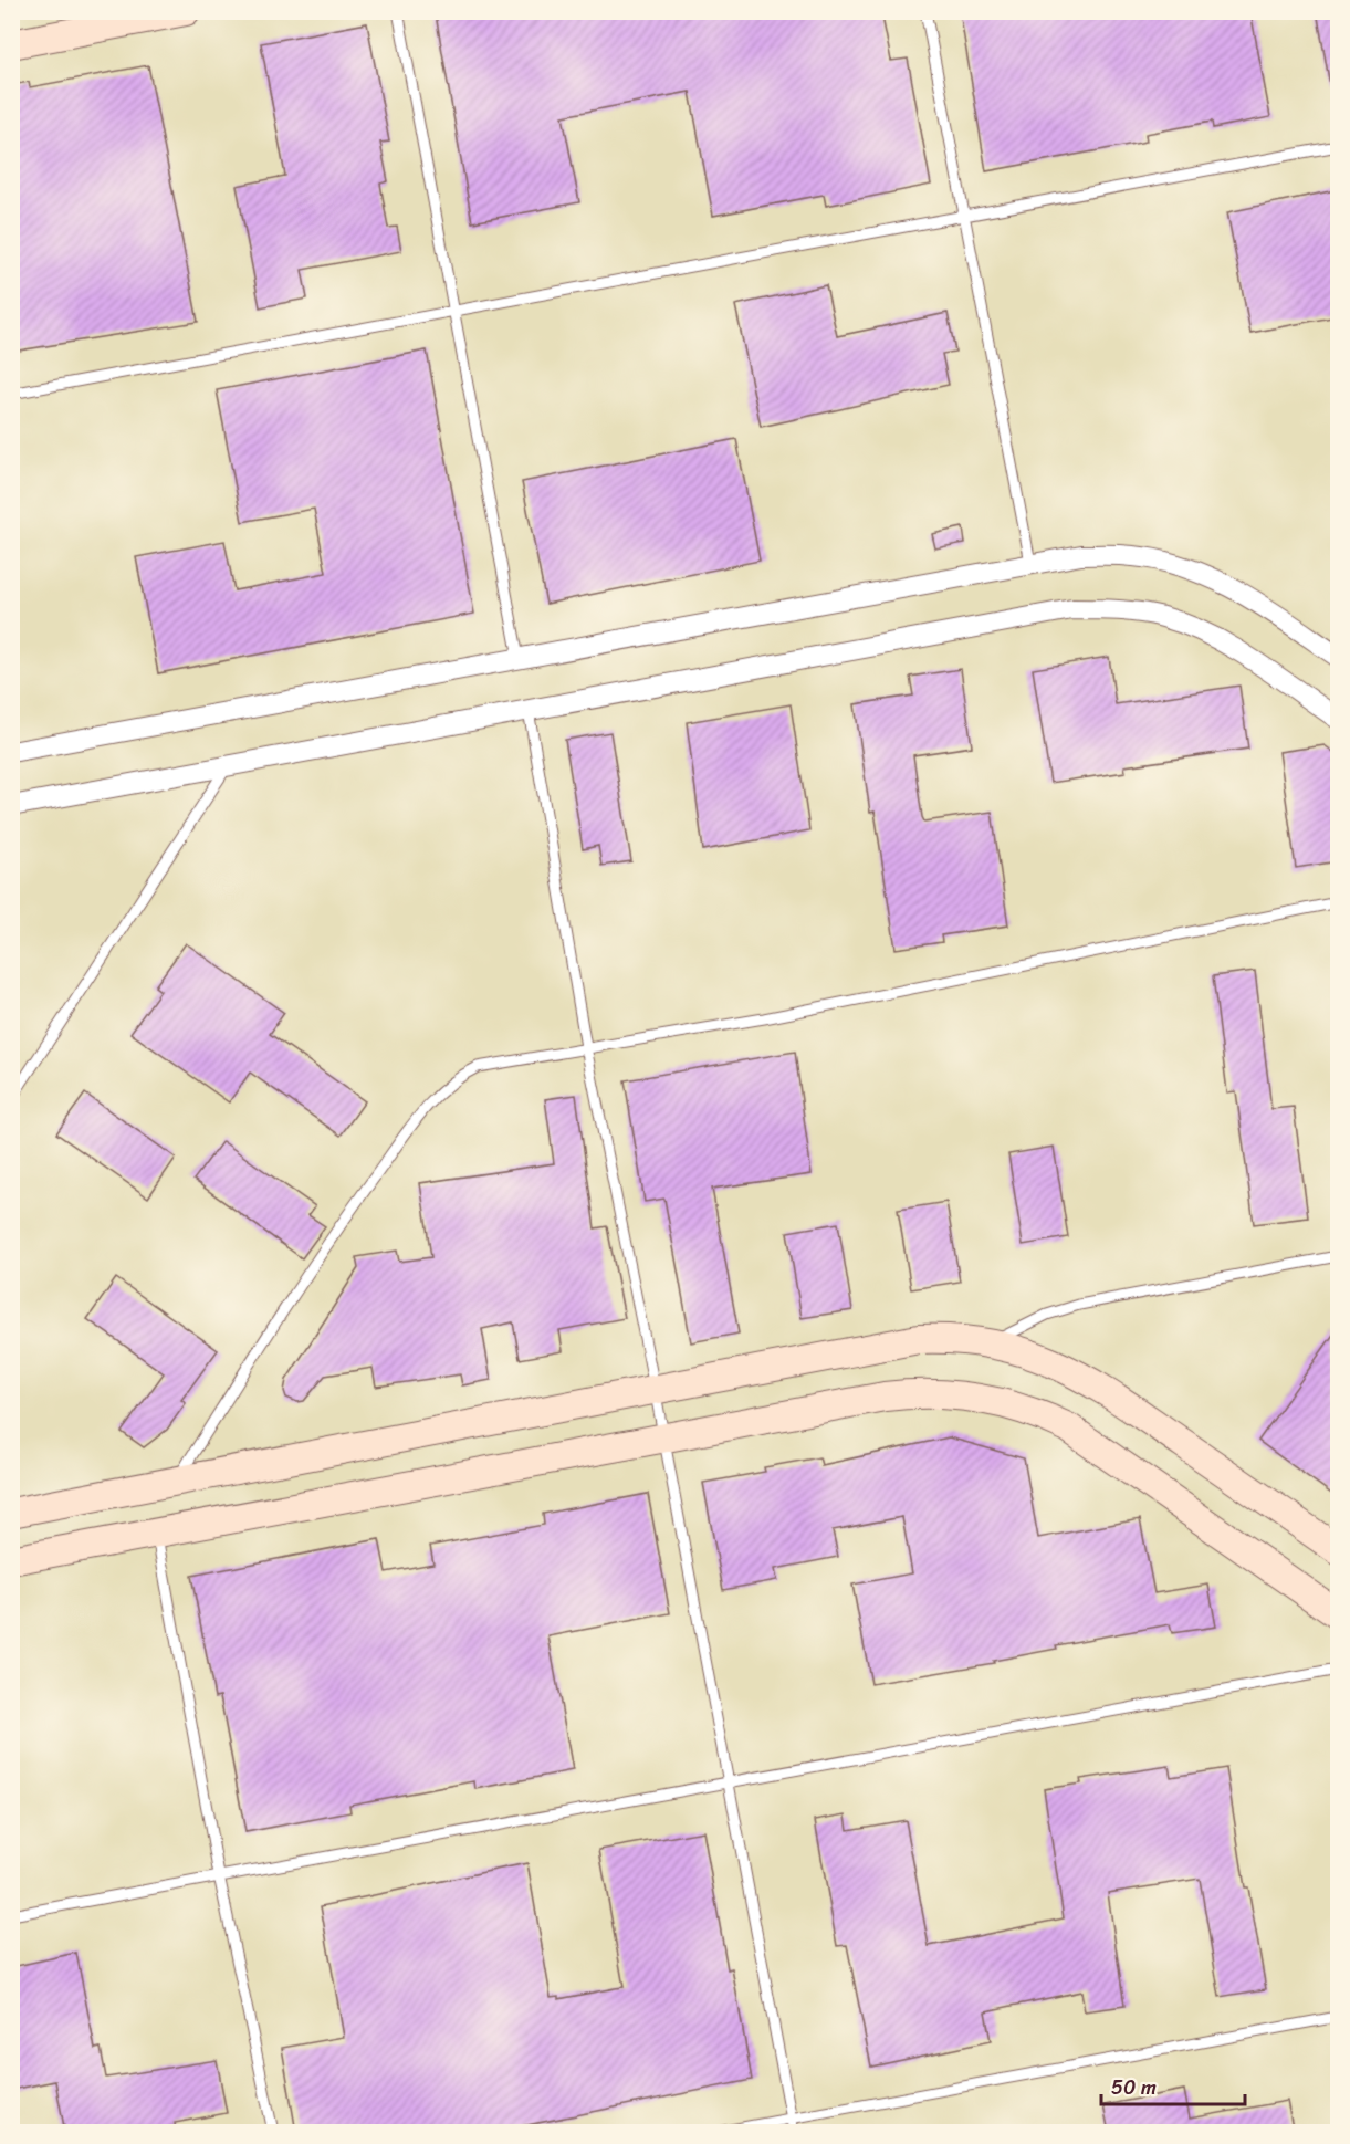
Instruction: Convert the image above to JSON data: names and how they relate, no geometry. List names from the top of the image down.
{
  "scale_bar": "50 m"
}
